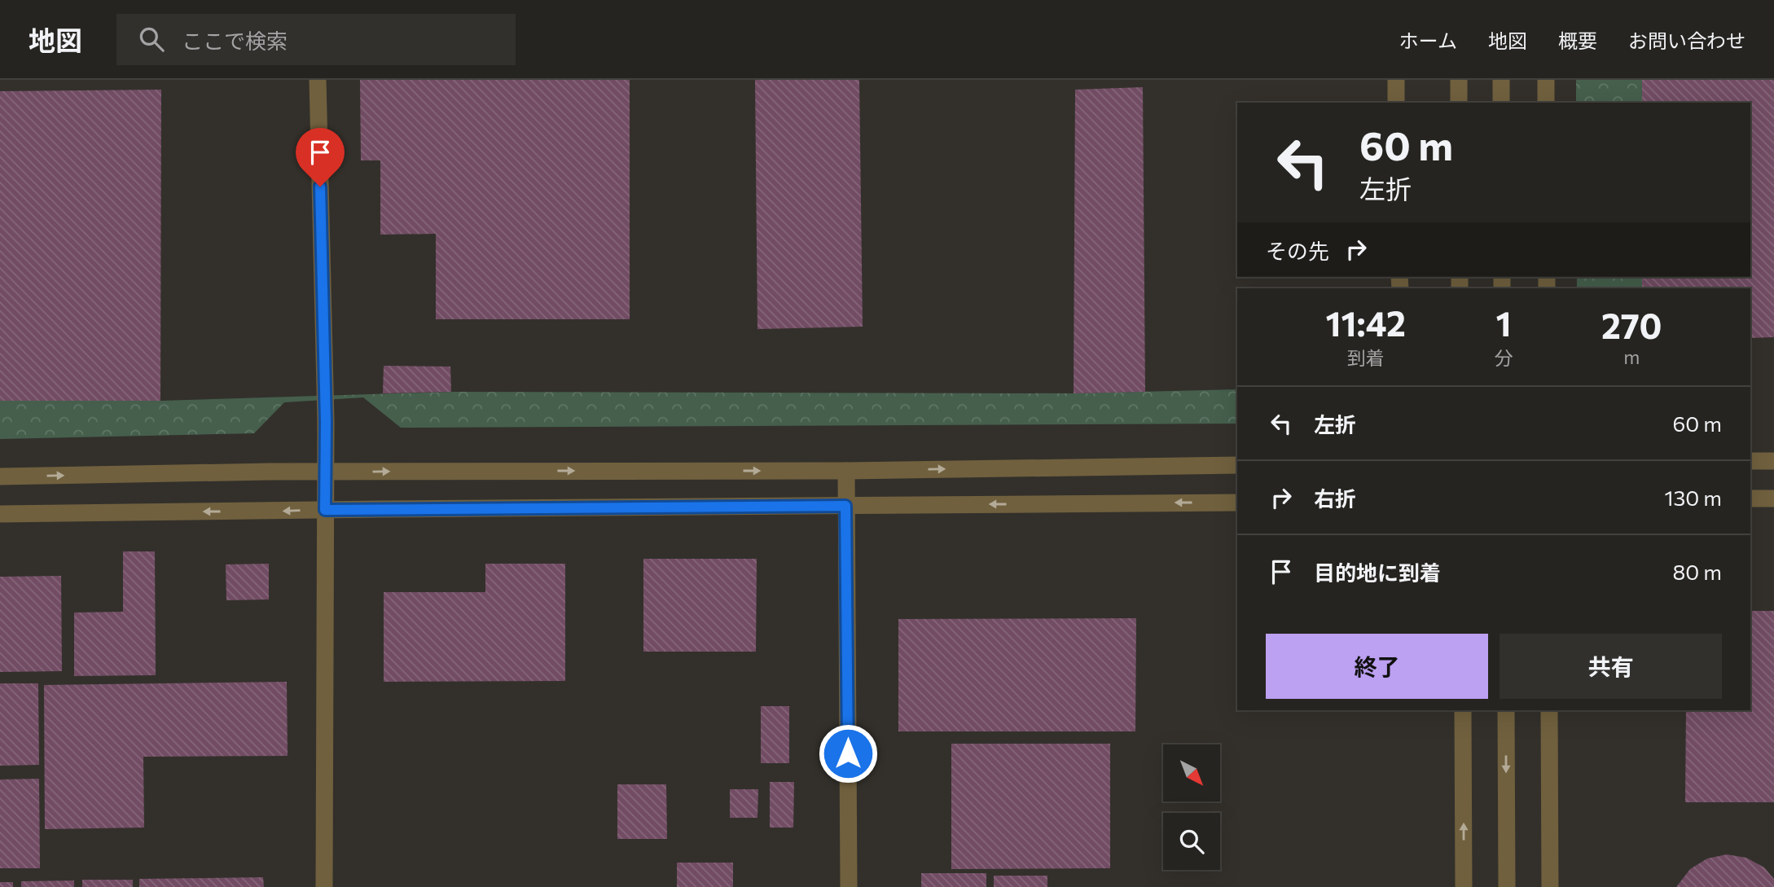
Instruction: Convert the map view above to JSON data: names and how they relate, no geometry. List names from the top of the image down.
{
  "north": "bottom right",
  "page": {
    "header": "地図",
    "search": "ここで検索",
    "nav": [
      "ホーム",
      "地図",
      "概要",
      "お問い合わせ"
    ],
    "turn": ["60 m", "左折"],
    "then": "その先",
    "eta": [
      "11:42",
      "到着",
      "1",
      "分",
      "270",
      "m"
    ],
    "list": [
      {
        "name": "左折",
        "value": "60 m"
      },
      {
        "name": "右折",
        "value": "130 m"
      },
      {
        "name": "目的地に到着",
        "value": "80 m"
      }
    ],
    "buttons": ["終了", "共有"]
  }
}
